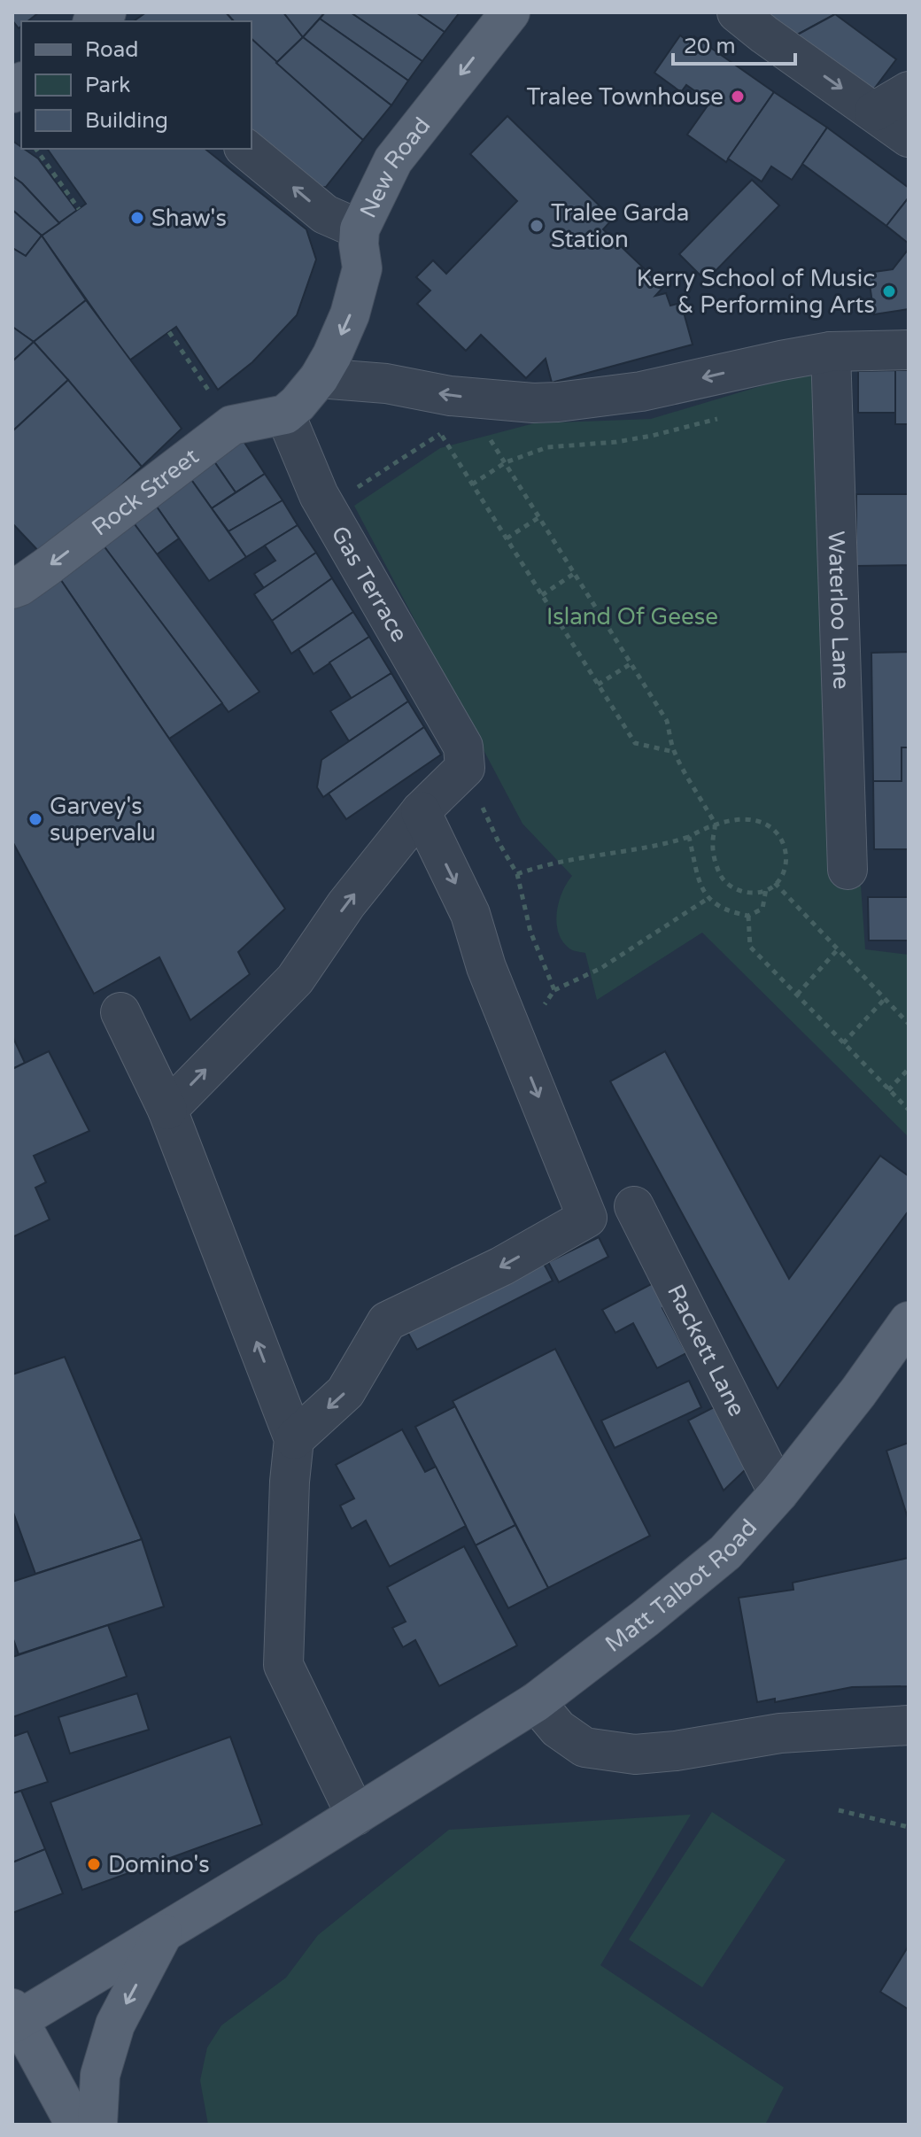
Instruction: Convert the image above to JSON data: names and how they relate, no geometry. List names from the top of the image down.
{
  "streets": {
    "main road": ["New Road", "Rock Street", "Matt Talbot Road"],
    "street": ["Gas Terrace", "Waterloo Lane", "Rackett Lane"]
  },
  "crossings": [
    ["New Road", "Rock Street"],
    ["New Road", "Gas Terrace"],
    ["Rock Street", "Gas Terrace"],
    ["Rackett Lane", "Matt Talbot Road"]
  ],
  "one_way": ["New Road", "Rock Street"],
  "parks": ["Island Of Geese"],
  "places": [
    "Tralee Townhouse",
    "Shaw's",
    "Tralee Garda Station",
    "Kerry School of Music & Performing Arts",
    "Garvey's supervalu",
    "Domino's"
  ],
  "legend": ["Road", "Park", "Building"],
  "scale_bar": "20 m"
}
